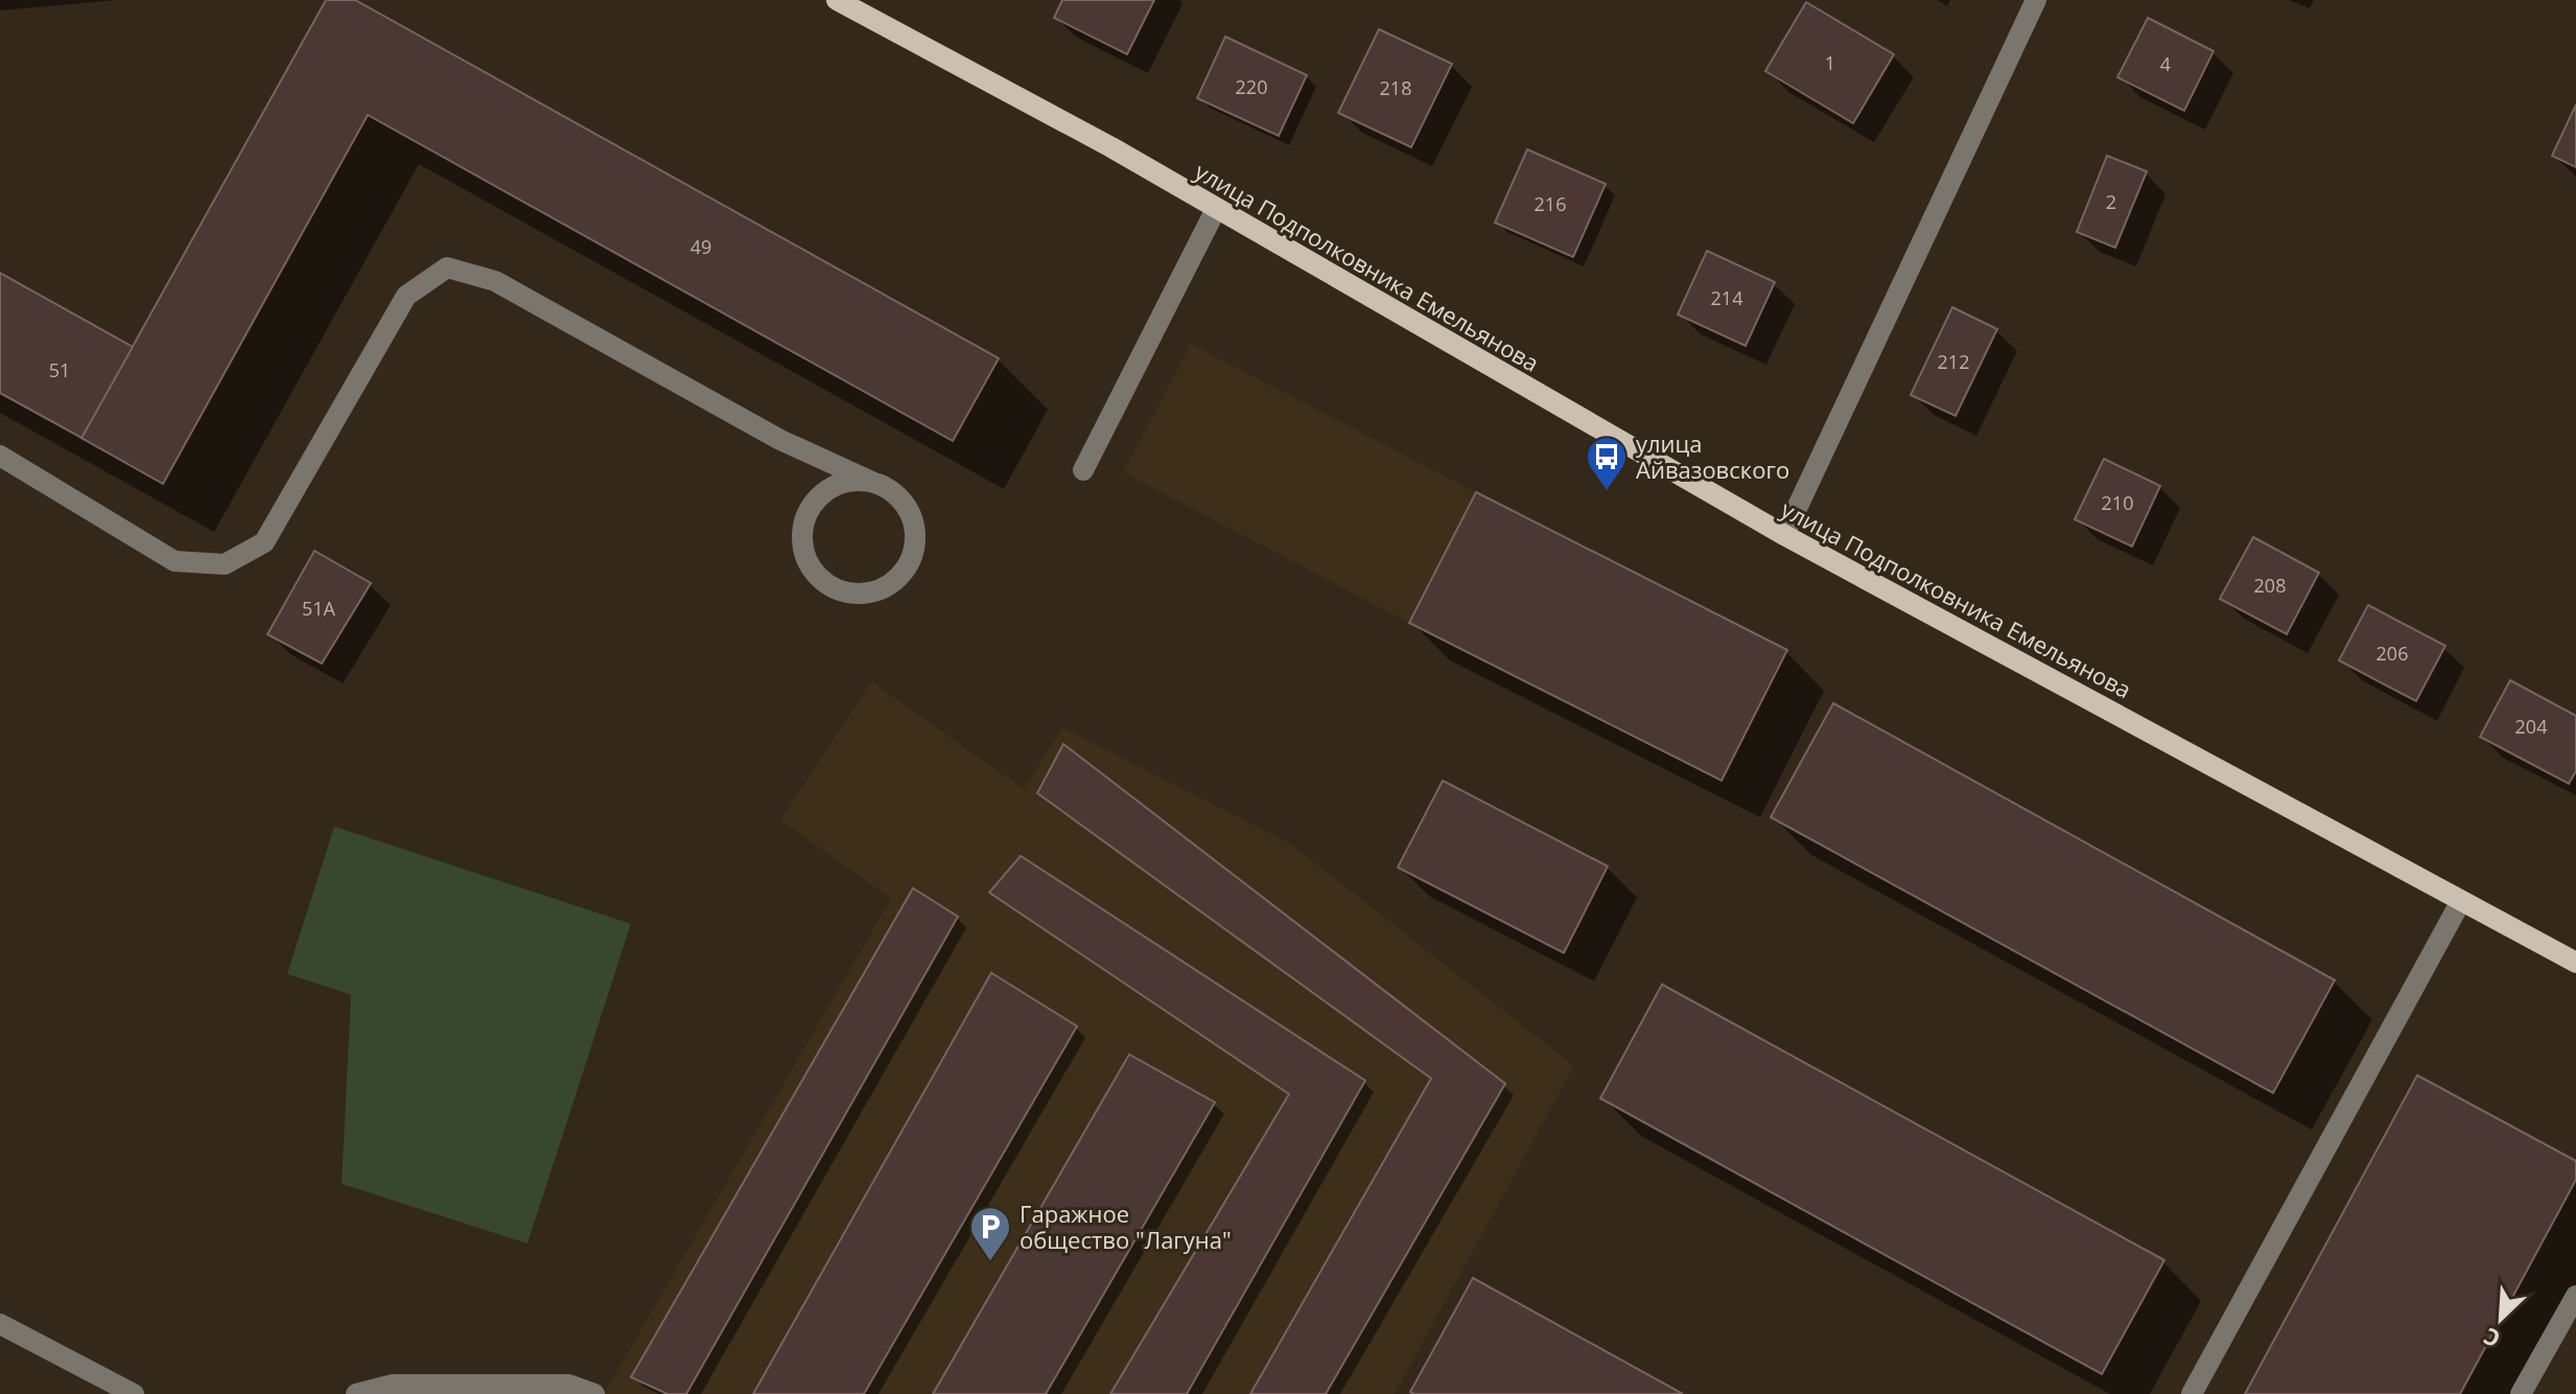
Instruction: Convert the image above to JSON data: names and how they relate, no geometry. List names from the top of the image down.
{
  "streets": {
    "main road": ["улица Подполковника Емельянова"]
  },
  "places": {
    "bus stop": ["улица Айвазовского"],
    "parking": ["Гаражное общество \"Лагуна\""]
  },
  "house_numbers": [
    "1",
    "4",
    "220",
    "218",
    "2",
    "216",
    "49",
    "214",
    "212",
    "51",
    "210",
    "208",
    "51А",
    "206",
    "204"
  ],
  "north": "bottom left"
}
